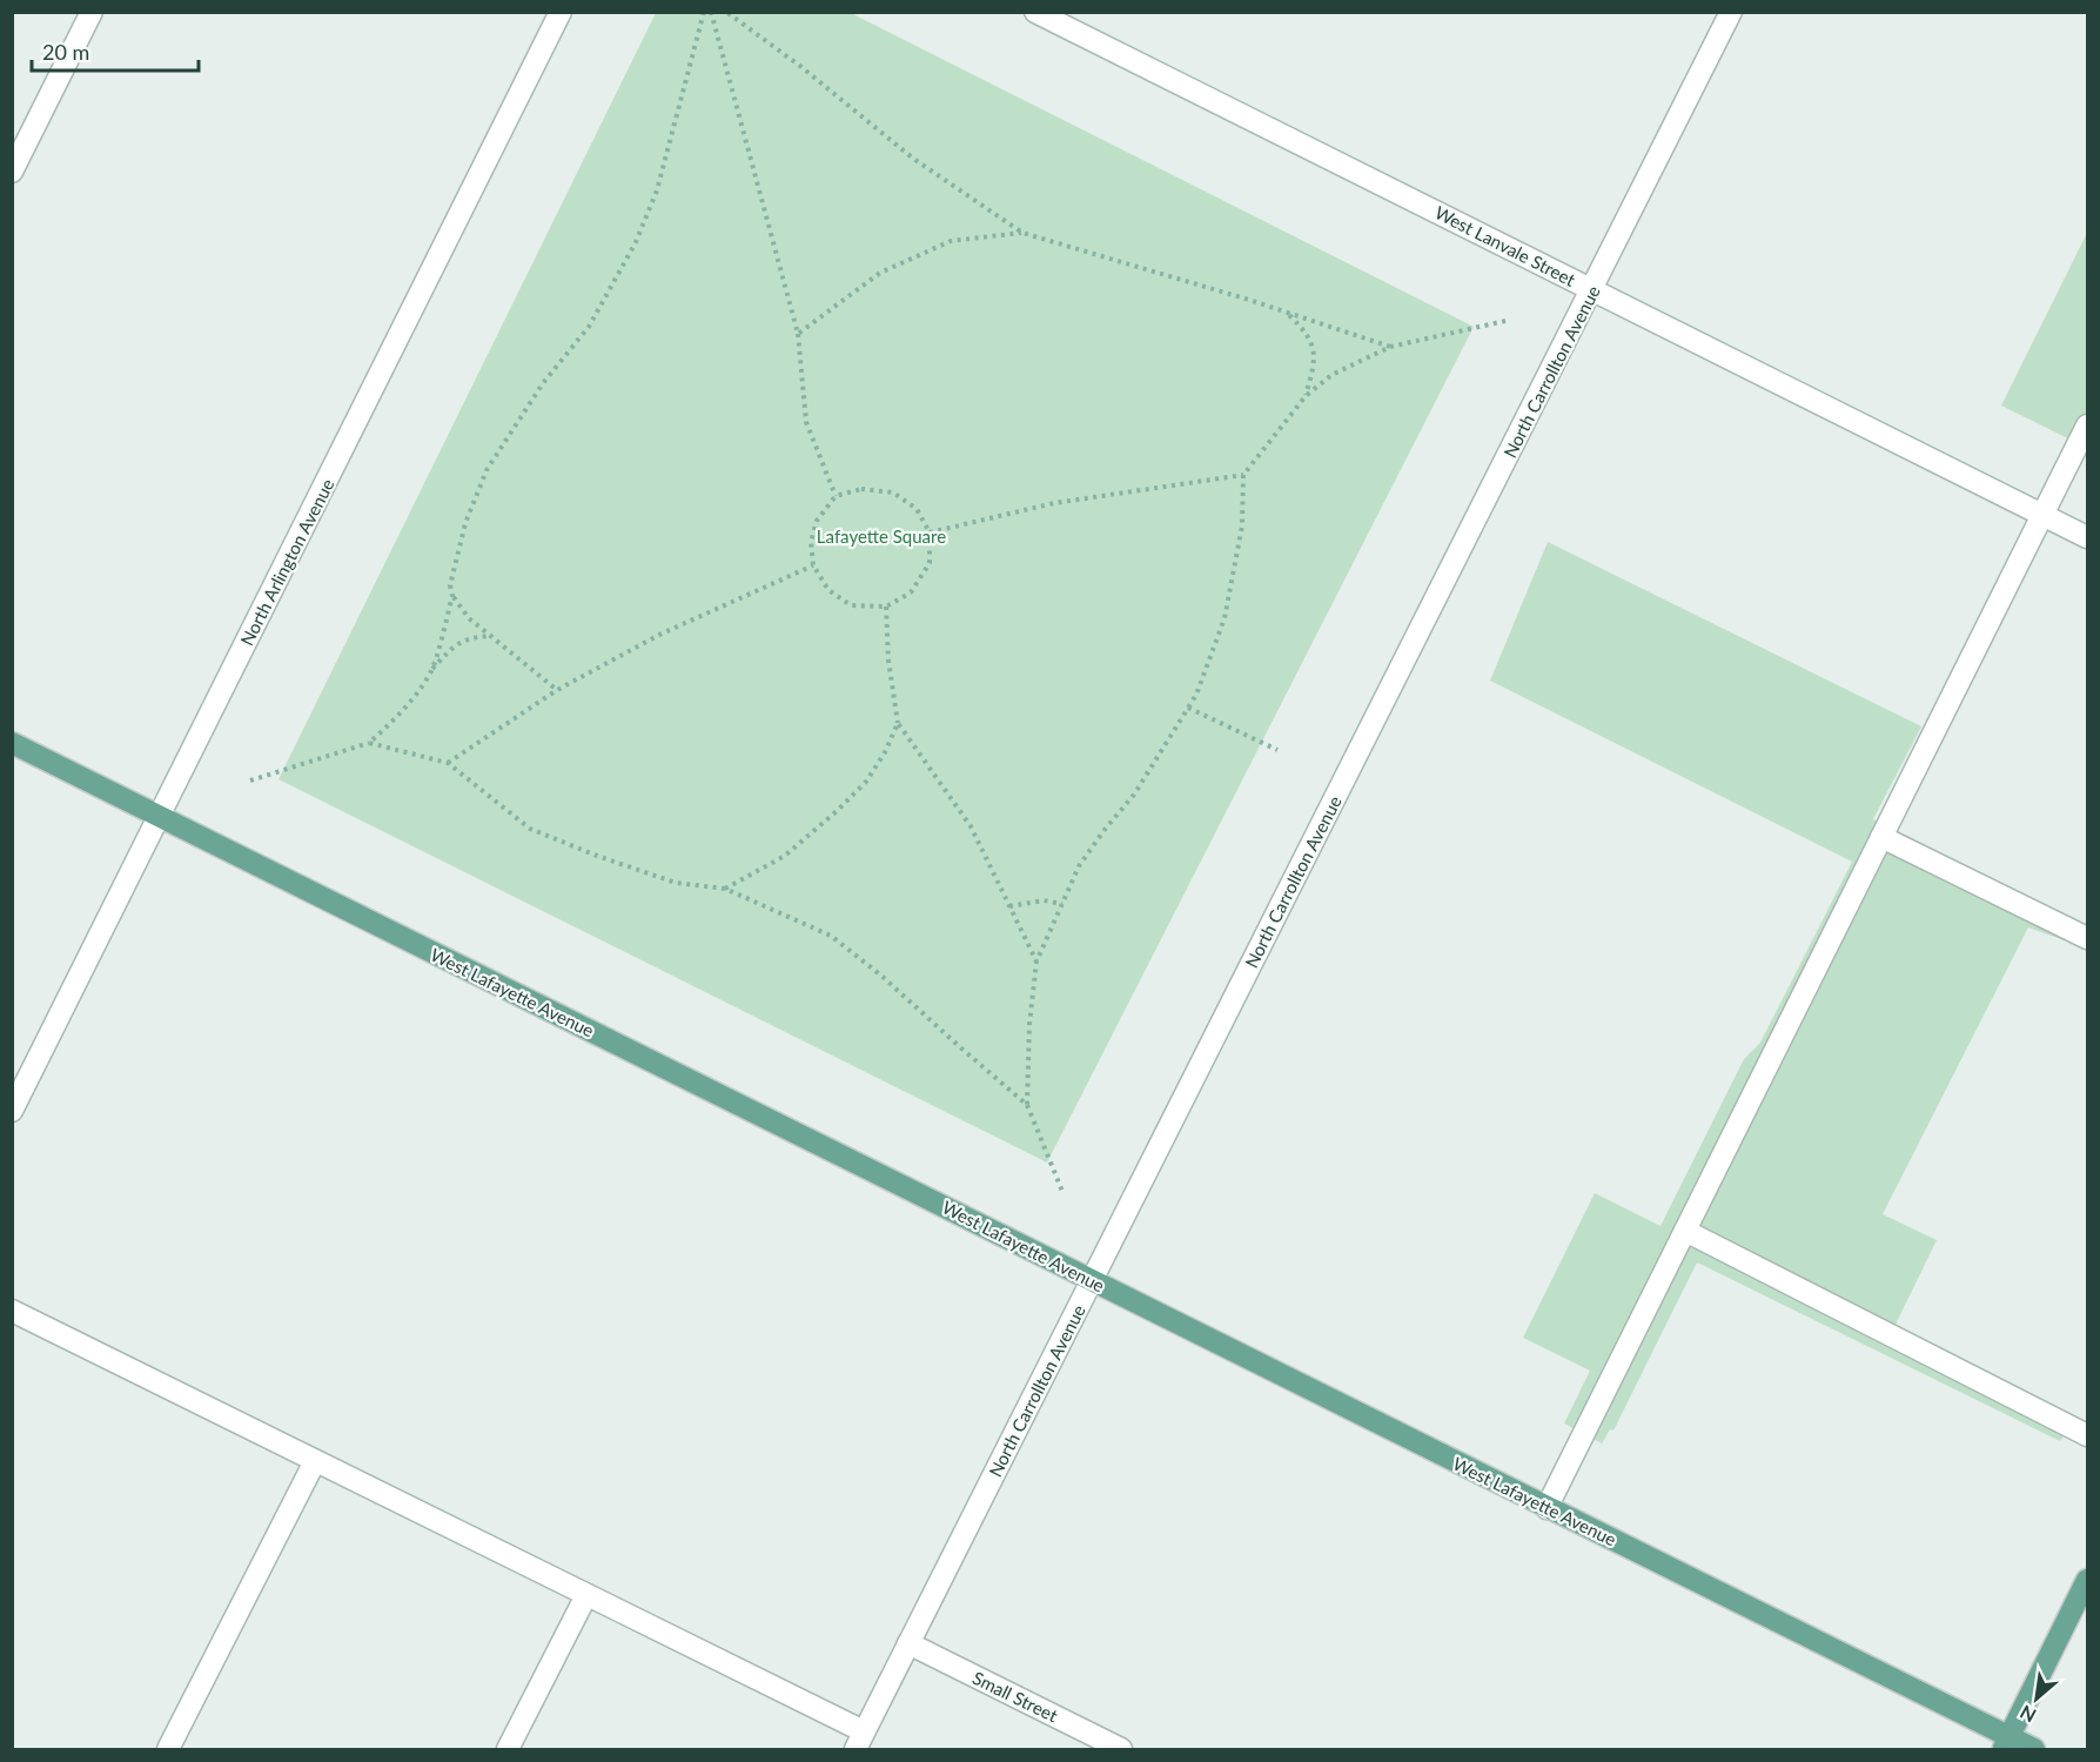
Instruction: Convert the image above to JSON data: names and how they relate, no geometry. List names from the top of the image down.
{
  "streets": {
    "main road": ["West Lafayette Avenue"],
    "street": [
      "West Lanvale Street",
      "North Carrollton Avenue",
      "North Arlington Avenue",
      "Small Street"
    ]
  },
  "crossings": [
    ["West Lanvale Street", "North Carrollton Avenue"],
    ["North Carrollton Avenue", "West Lafayette Avenue"],
    ["North Carrollton Avenue", "Small Street"],
    ["North Arlington Avenue", "West Lafayette Avenue"]
  ],
  "parks": ["Lafayette Square"],
  "scale_bar": "20 m",
  "north": "bottom left"
}
